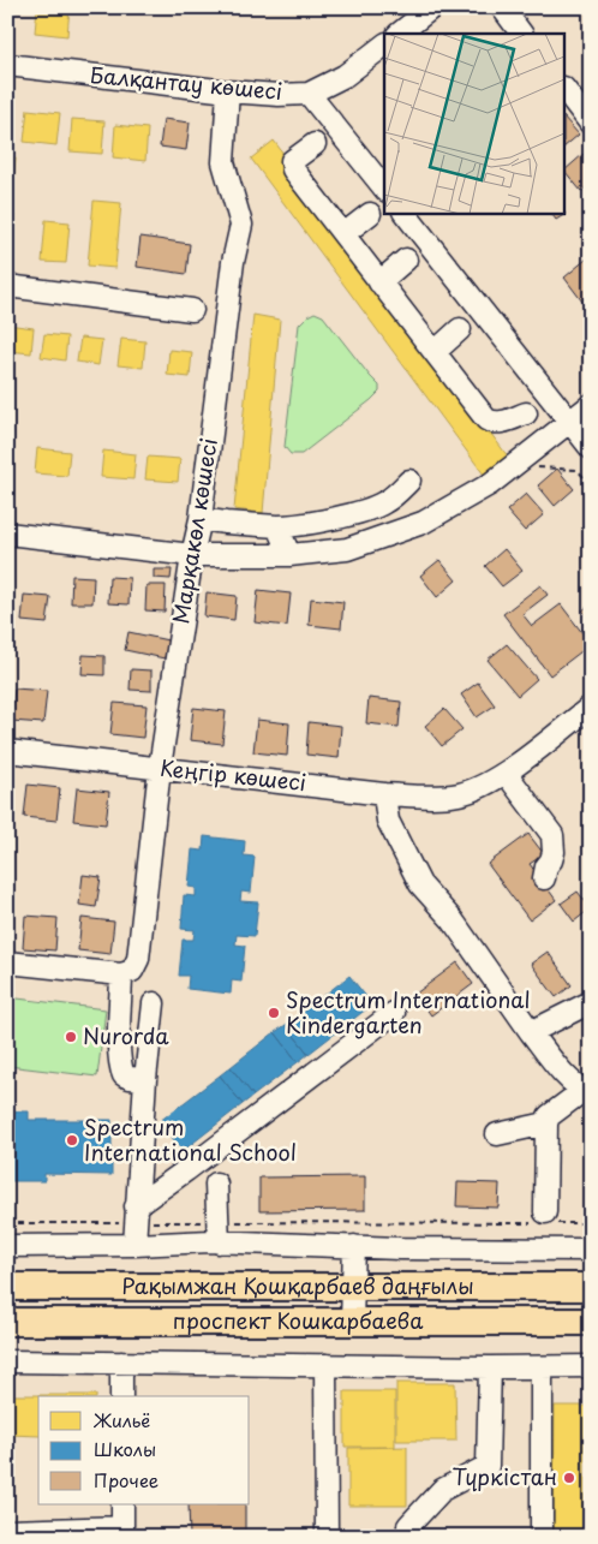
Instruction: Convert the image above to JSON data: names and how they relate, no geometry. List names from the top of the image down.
{
  "streets": {
    "main road": ["Рақымжан Қошқарбаев даңғылы", "проспект Кошкарбаева"],
    "street": ["Балқантау көшесі", "Марқакөл көшесі", "Кеңгір көшесі"]
  },
  "crossings": [
    ["Балқантау көшесі", "Марқакөл көшесі"],
    ["Марқакөл көшесі", "Кеңгір көшесі"]
  ],
  "places": [
    "Spectrum International Kindergarten",
    "Nurorda",
    "Spectrum International School",
    "Түркістан"
  ],
  "legend": ["Жильё", "Школы", "Прочее"]
}
